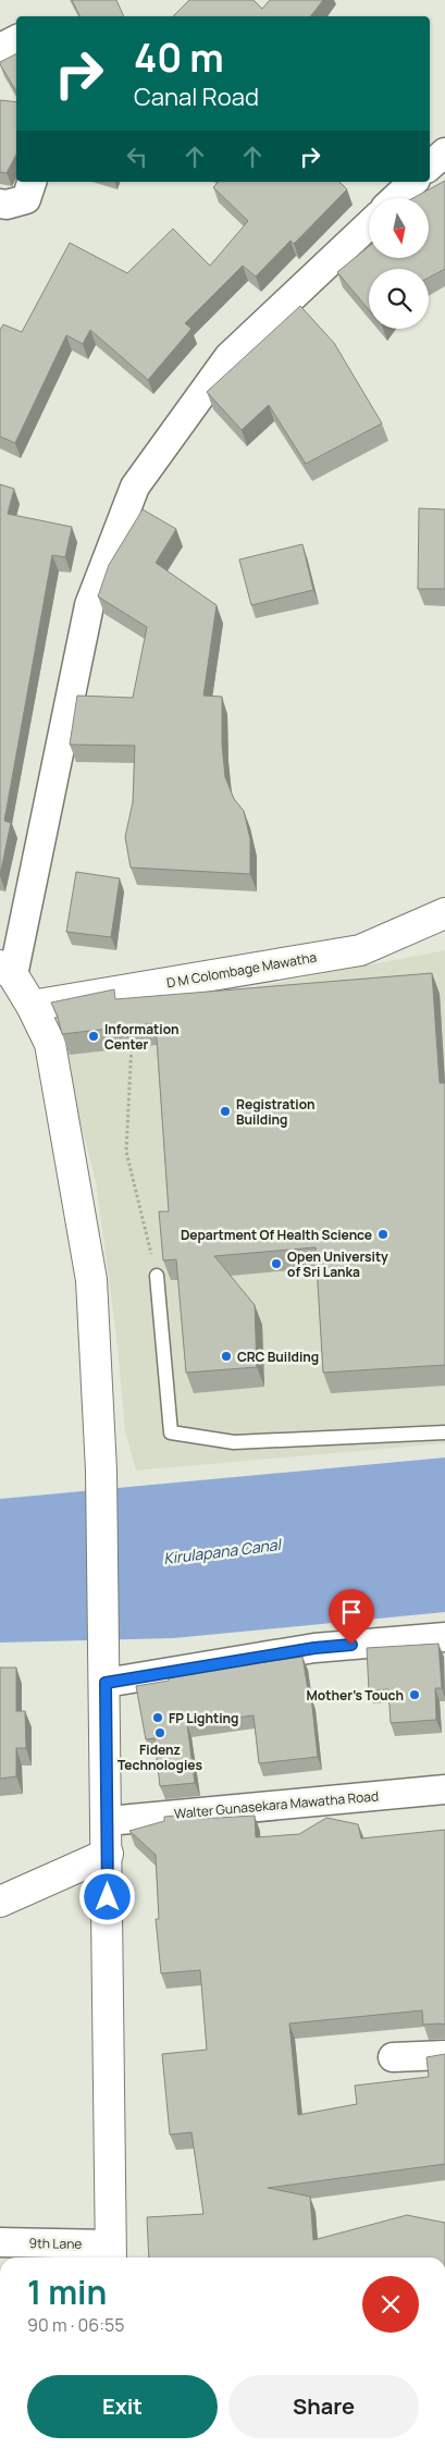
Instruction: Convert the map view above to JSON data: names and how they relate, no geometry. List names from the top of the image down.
{
  "streets": {
    "main road": ["D M Colombage Mawatha"],
    "street": ["Walter Gunasekara Mawatha Road", "9th Lane"]
  },
  "water": ["Kirulapana Canal"],
  "places": [
    "Information Center",
    "Registration Building",
    "Department Of Health Science",
    "Open University of Sri Lanka",
    "CRC Building",
    "Mother's Touch",
    "FP Lighting",
    "Fidenz Technologies"
  ],
  "north": "bottom",
  "page": {
    "turn": ["40 m", "Canal Road"],
    "heading": ["1 min", "90 m · 06:55"],
    "buttons": ["Exit", "Share"]
  }
}
